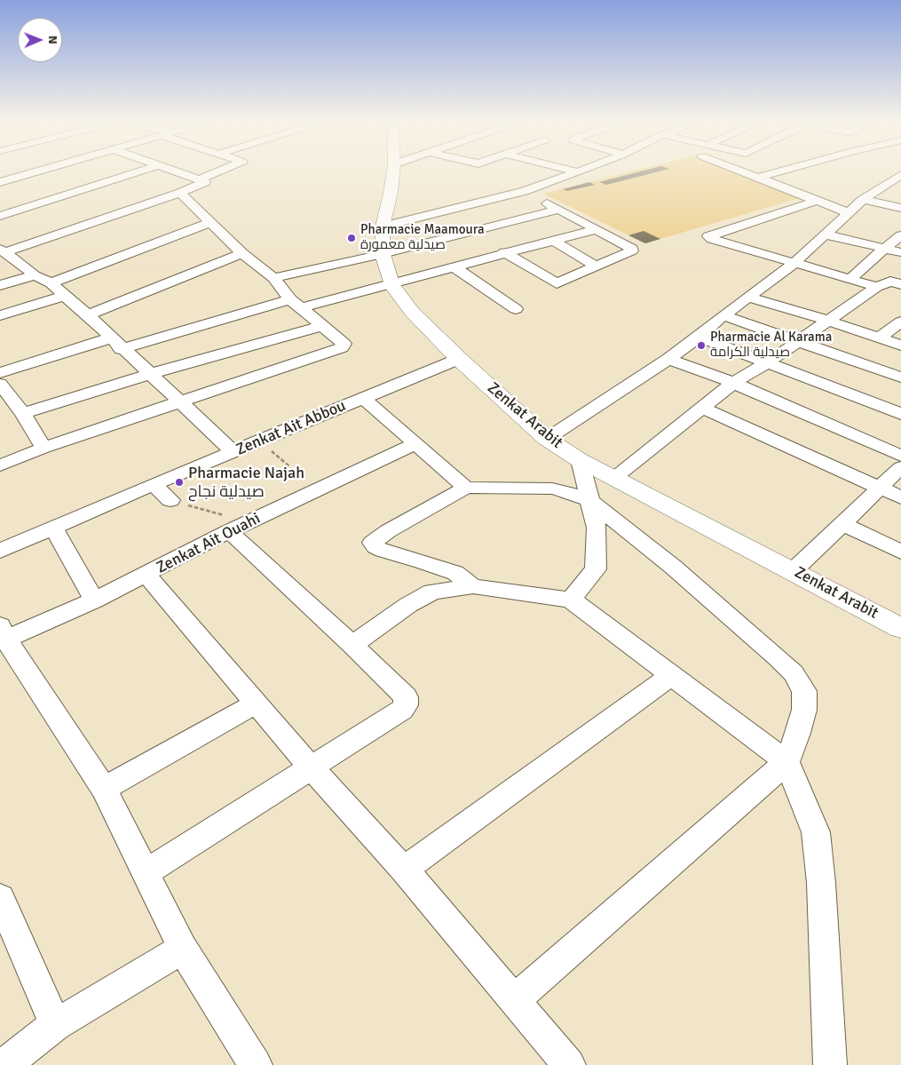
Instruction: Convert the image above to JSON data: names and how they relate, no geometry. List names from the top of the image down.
{
  "streets": {
    "street": ["Zenkat Arabit", "Zenkat Ait Abbou", "Zenkat Ait Ouahi"]
  },
  "crossings": [
    ["Zenkat Arabit", "Zenkat Ait Abbou"]
  ],
  "places": ["Pharmacie Maamoura صيدلية معمورة", "Pharmacie Al Karama صيدلية الكرامة", "Pharmacie Najah صيدلية نجاح"],
  "north": "right"
}
